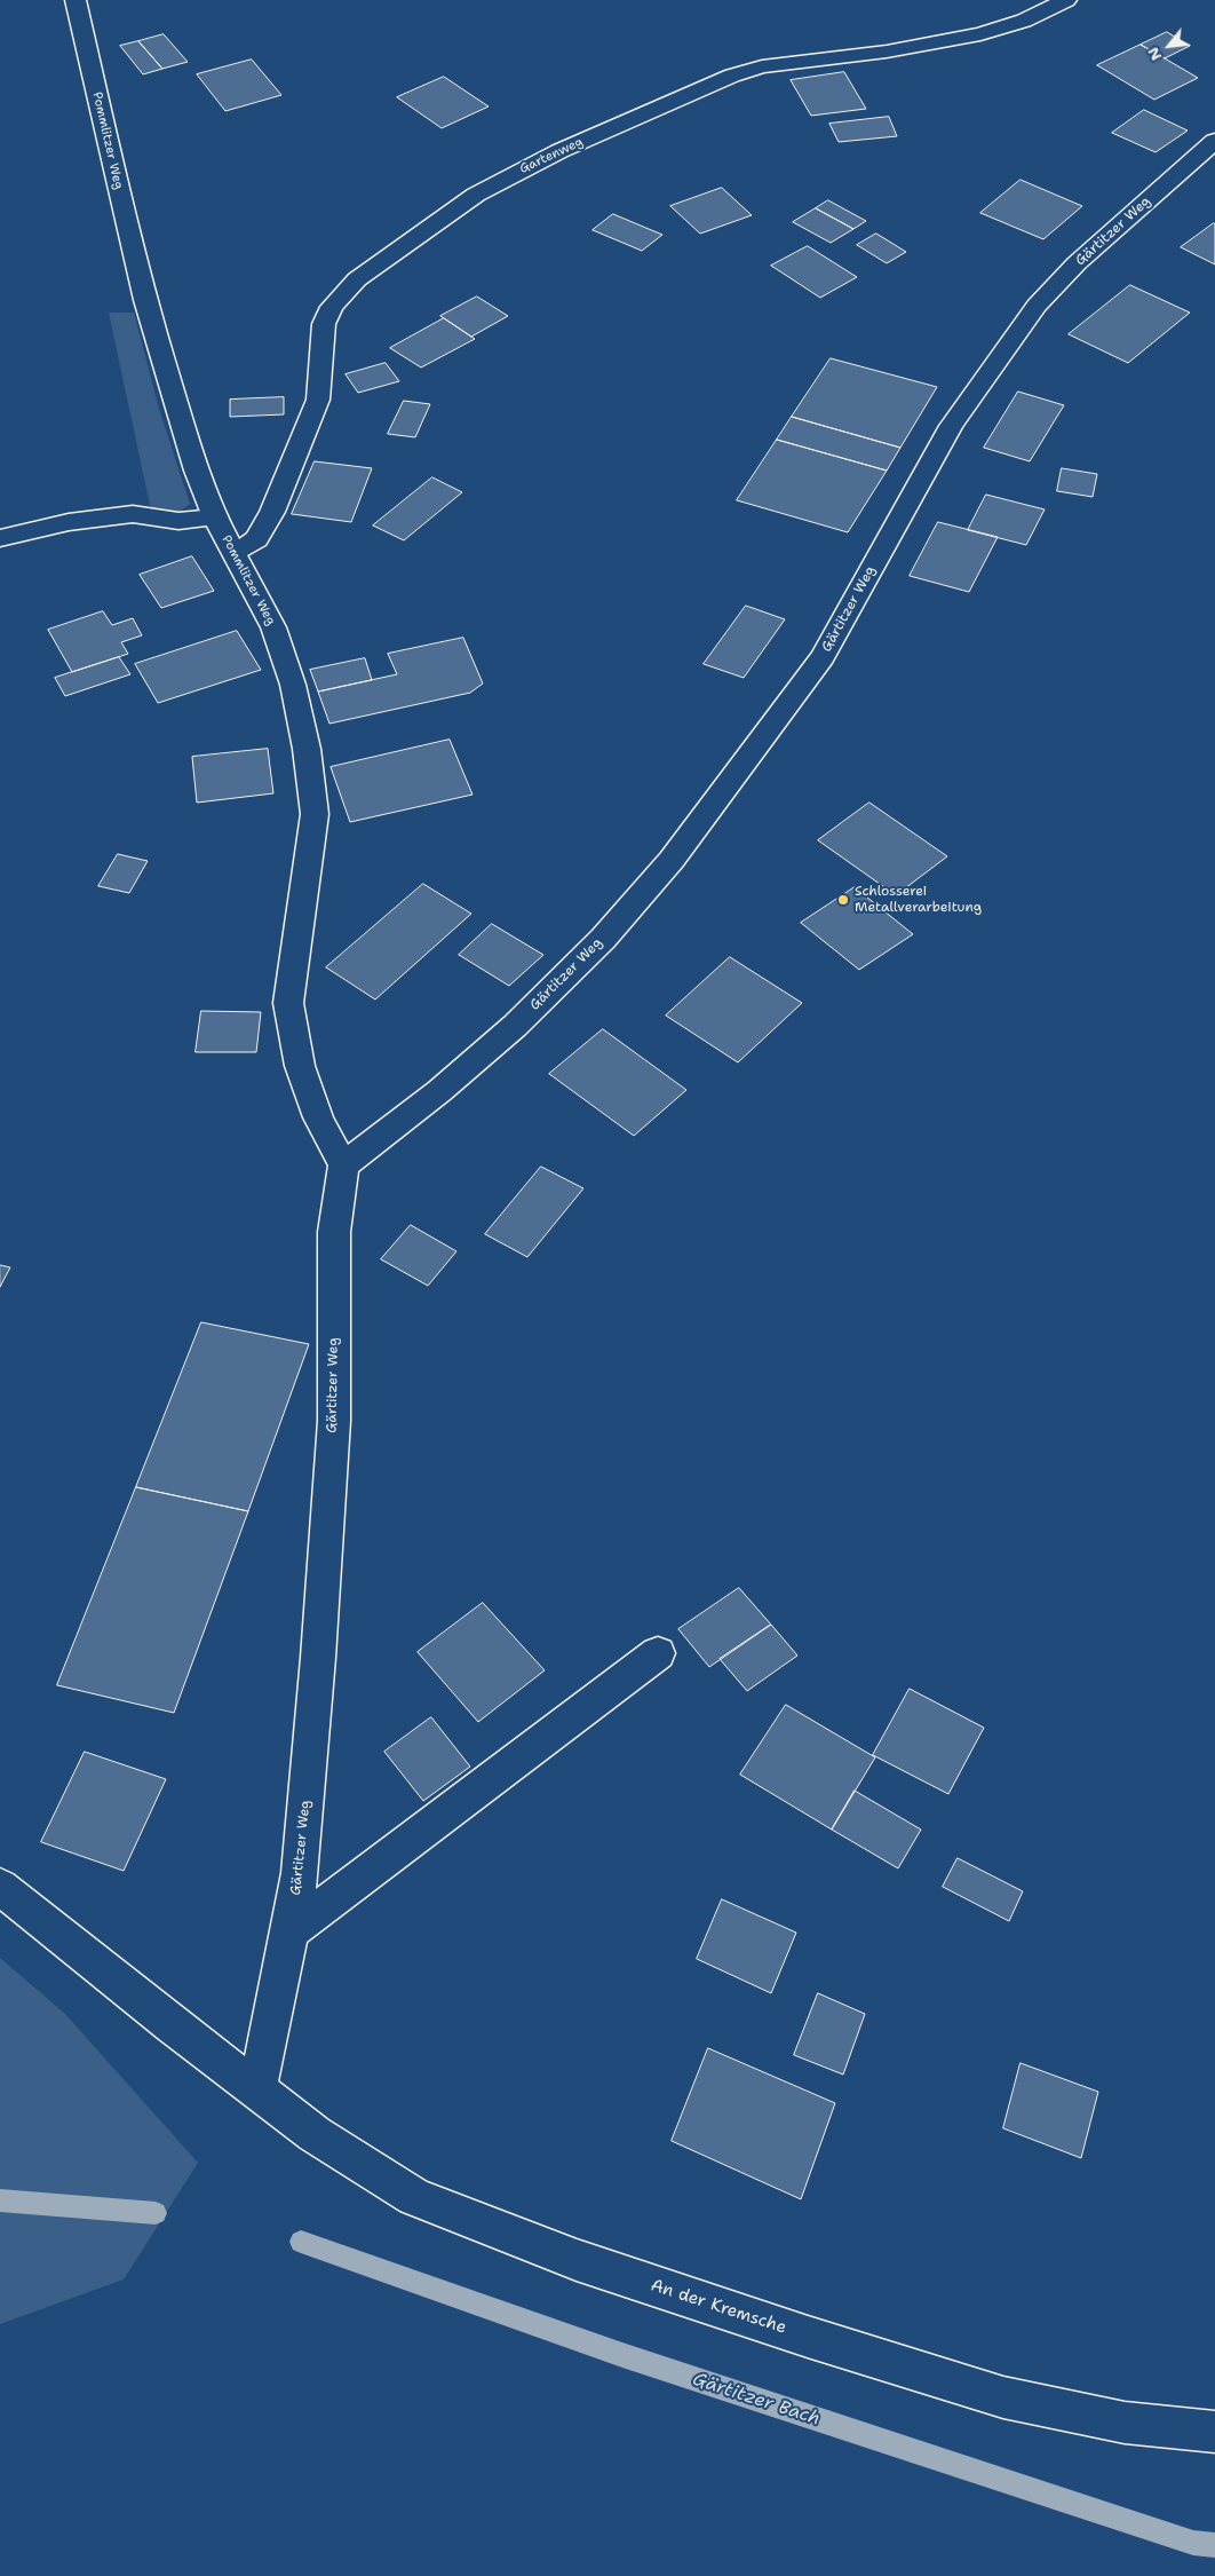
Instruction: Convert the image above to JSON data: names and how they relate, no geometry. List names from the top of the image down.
{
  "streets": {
    "street": [
      "Pommlitzer Weg",
      "Gartenweg",
      "Gärtitzer Weg",
      "An der Kremsche"
    ]
  },
  "crossings": [
    ["Pommlitzer Weg", "Gartenweg"],
    ["Pommlitzer Weg", "Gärtitzer Weg"],
    ["Gärtitzer Weg", "An der Kremsche"]
  ],
  "water": ["Gärtitzer Bach"],
  "places": ["Schlosserei Metallverarbeitung"],
  "north": "bottom left"
}
